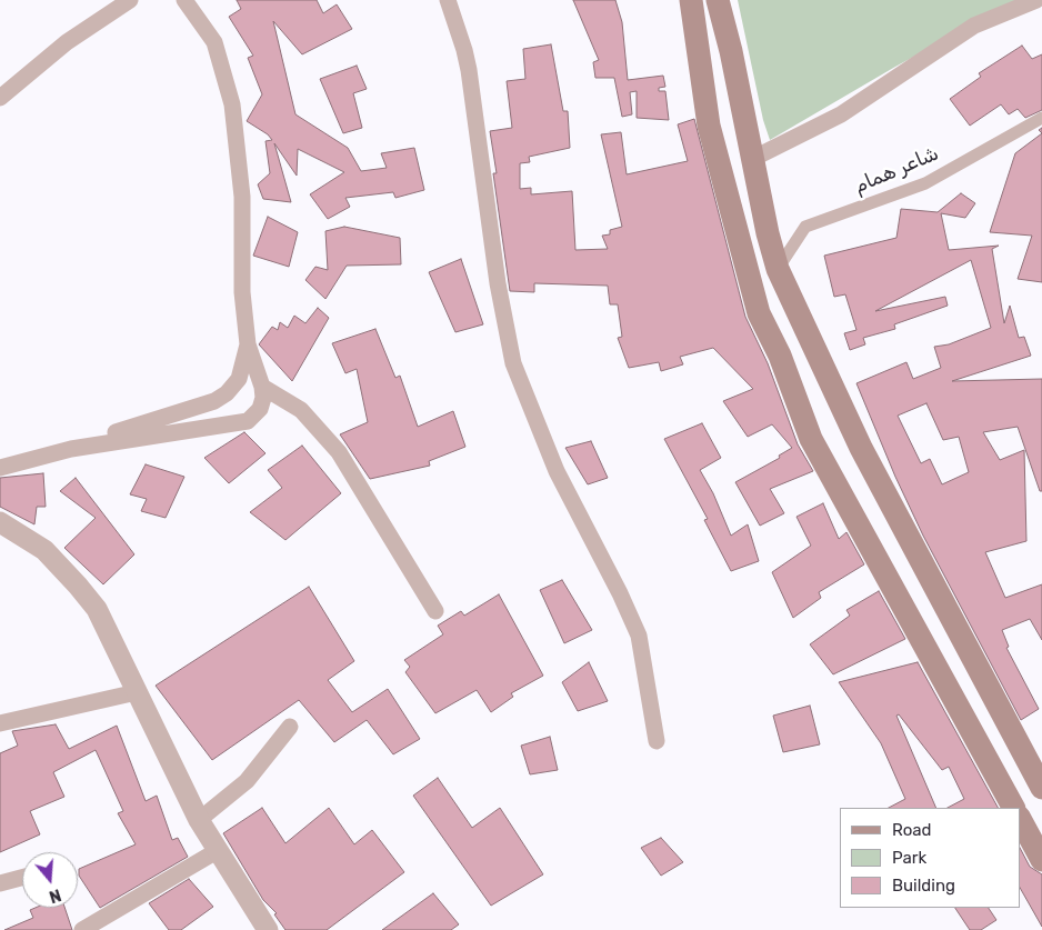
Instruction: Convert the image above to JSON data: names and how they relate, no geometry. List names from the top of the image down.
{
  "streets": {
    "street": ["شاعر همام"]
  },
  "legend": ["Road", "Park", "Building"],
  "north": "bottom"
}
